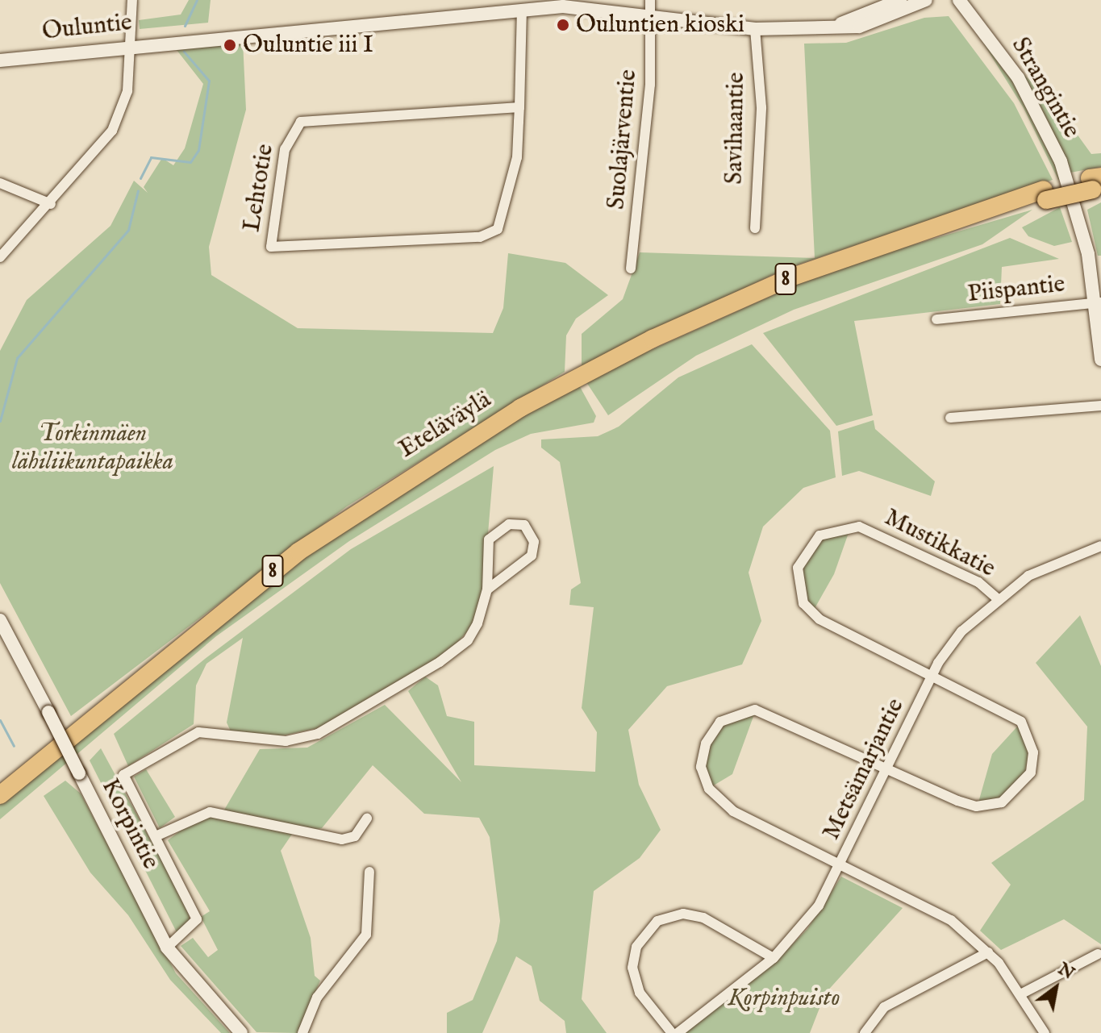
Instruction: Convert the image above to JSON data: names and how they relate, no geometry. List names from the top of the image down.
{
  "streets": {
    "highway": ["8", "Eteläväylä"],
    "main road": ["Ouluntie", "Strangintie", "Korpintie"],
    "street": [
      "Savihaantie",
      "Suolajärventie",
      "Lehtotie",
      "Piispantie",
      "Mustikkatie",
      "Metsämarjantie"
    ]
  },
  "crossings": [
    ["Ouluntie", "Savihaantie"],
    ["Ouluntie", "Suolajärventie"],
    ["Ouluntie", "Lehtotie"],
    ["Strangintie", "Piispantie"],
    ["Mustikkatie", "Metsämarjantie"]
  ],
  "parks": ["Torkinmäen lähiliikuntapaikka", "Korpinpuisto"],
  "places": ["Ouluntien kioski", "Ouluntie iii I"],
  "north": "top right"
}
